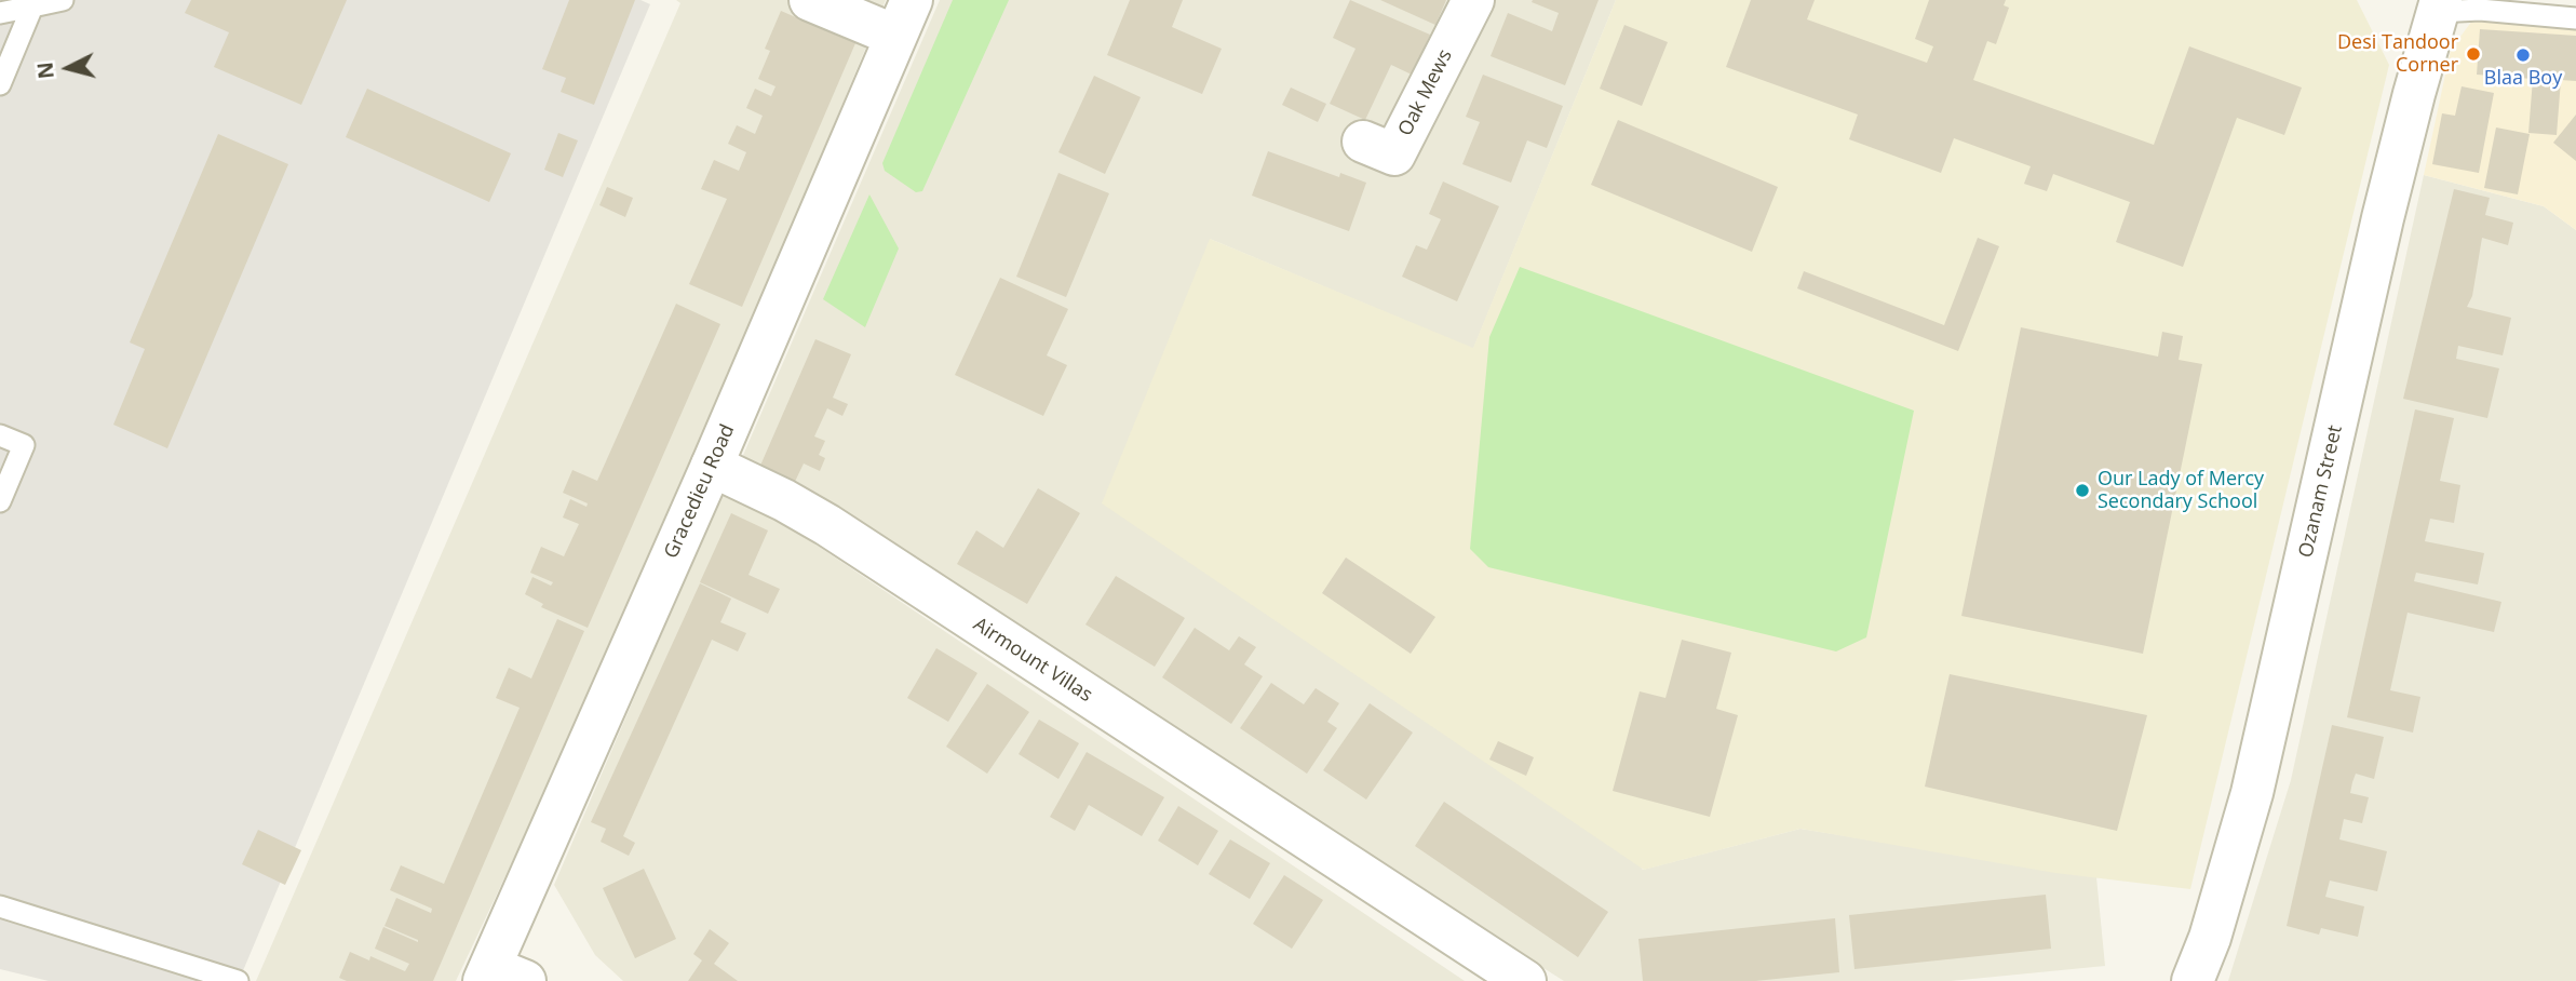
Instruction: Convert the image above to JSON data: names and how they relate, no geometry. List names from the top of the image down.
{
  "streets": {
    "street": [
      "Oak Mews",
      "Gracedieu Road",
      "Ozanam Street",
      "Airmount Villas"
    ]
  },
  "crossings": [
    ["Gracedieu Road", "Airmount Villas"]
  ],
  "places": ["Desi Tandoor Corner", "Blaa Boy", "Our Lady of Mercy Secondary School"],
  "north": "left"
}
